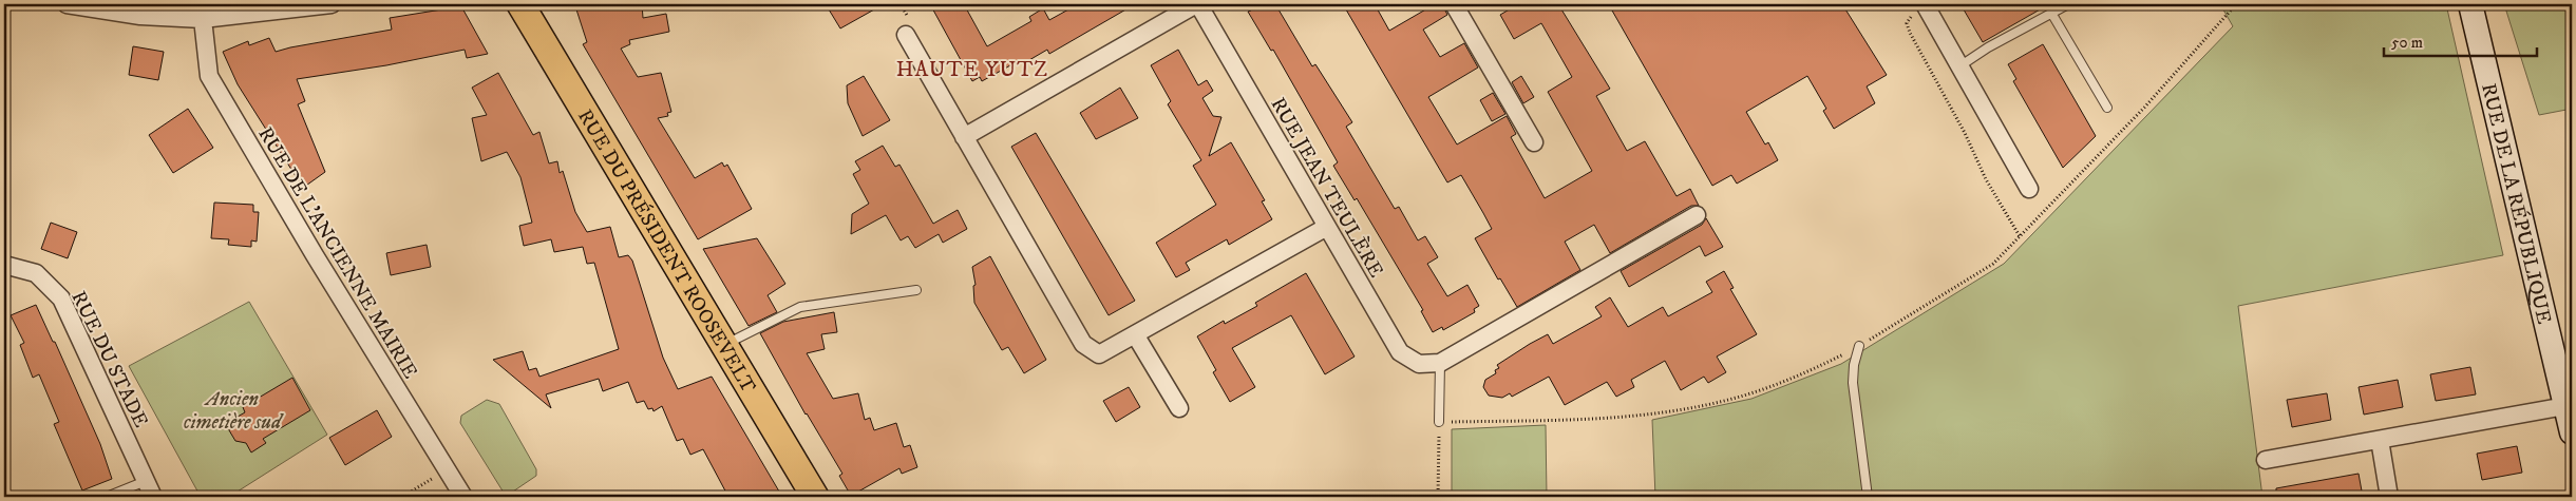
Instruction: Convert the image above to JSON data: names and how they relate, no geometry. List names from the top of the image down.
{
  "streets": {
    "main road": ["RUE DU PRÉSIDENT ROOSEVELT"],
    "street": [
      "RUE JEAN TEULÈRE",
      "RUE DE LA RÉPUBLIQUE",
      "RUE DE L'ANCIENNE MAIRIE",
      "RUE DU STADE"
    ]
  },
  "districts": ["HAUTE YUTZ"],
  "parks": ["Ancien cimetière sud"],
  "scale_bar": "50 m"
}
